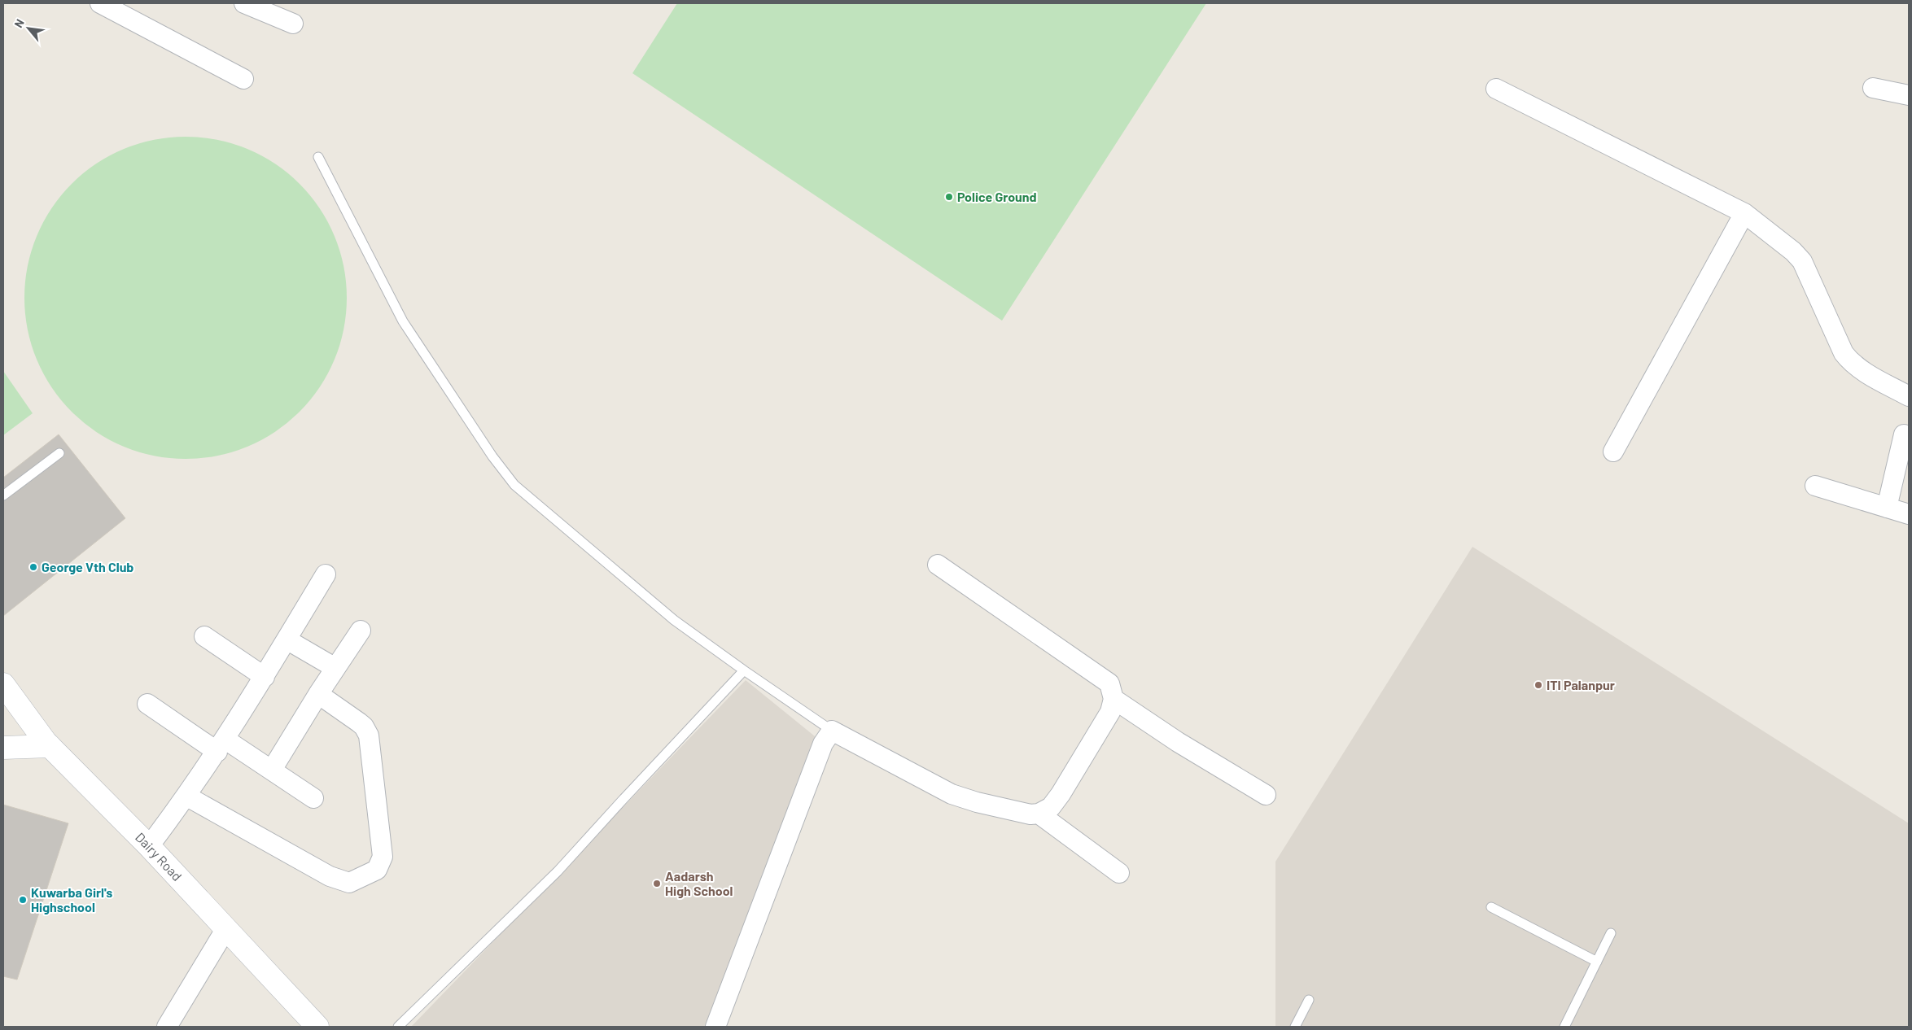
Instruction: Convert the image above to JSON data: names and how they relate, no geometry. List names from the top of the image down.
{
  "streets": {
    "street": ["Dairy Road"]
  },
  "places": [
    "Police Ground",
    "George Vth Club",
    "ITI Palanpur",
    "Aadarsh High School",
    "Kuwarba Girl's Highschool"
  ],
  "north": "top left"
}
